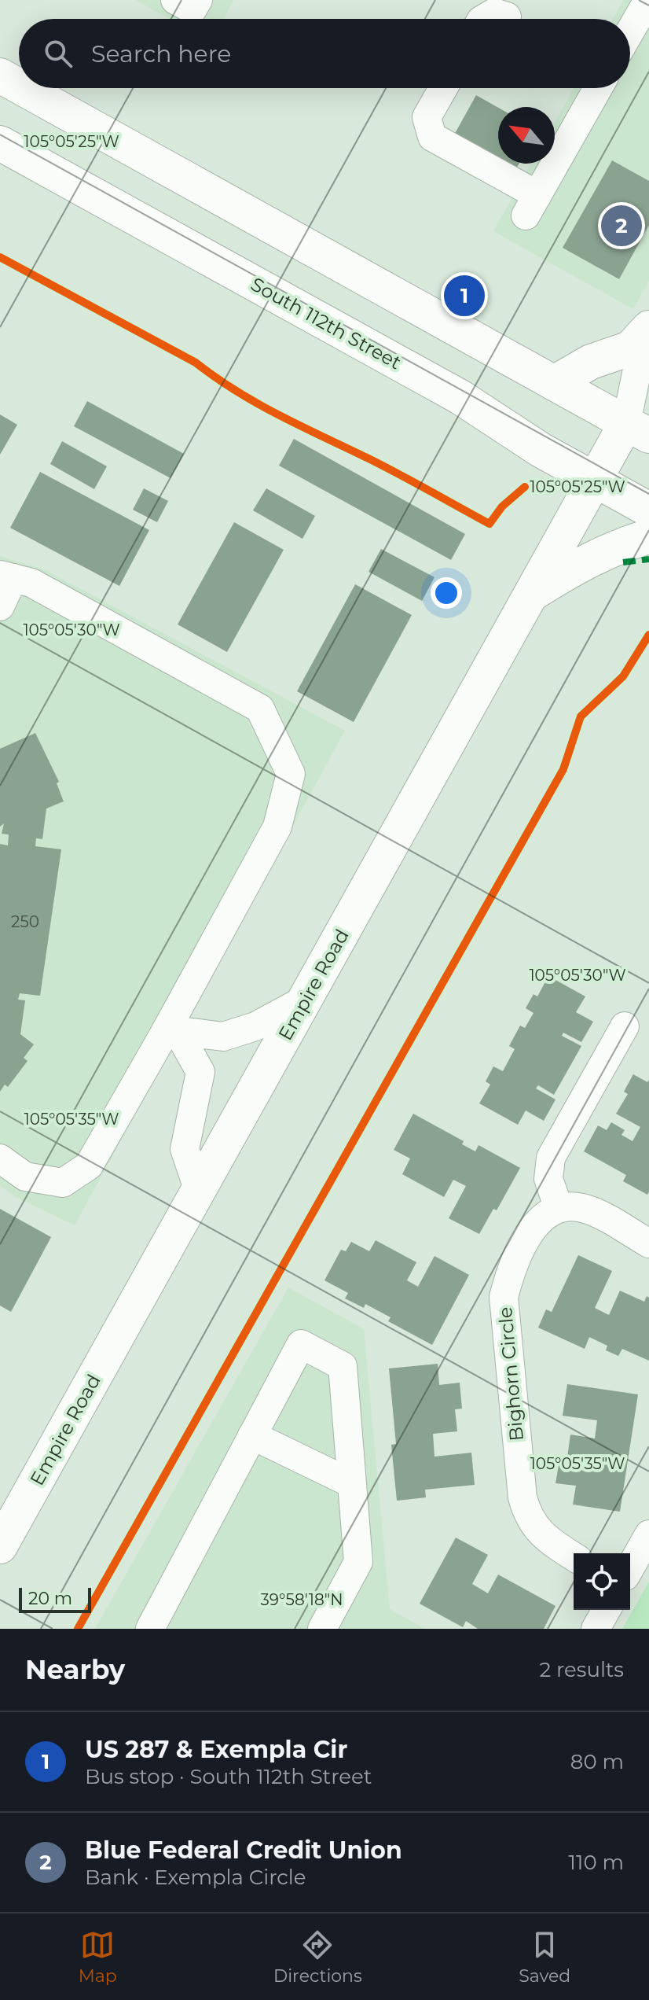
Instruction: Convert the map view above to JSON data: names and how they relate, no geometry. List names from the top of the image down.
{
  "streets": {
    "main road": ["South 112th Street", "Empire Road"],
    "street": ["Bighorn Circle"]
  },
  "crossings": [
    ["South 112th Street", "Empire Road"]
  ],
  "house_numbers": ["250"],
  "scale_bar": "20 m",
  "north": "top left",
  "page": {
    "search": "Search here",
    "pins": ["2", "1"],
    "scale": "20 m",
    "heading": ["Nearby", "2 results"],
    "list": [
      {
        "mark": "1",
        "name": "US 287 & Exempla Cir",
        "note": "Bus stop · South 112th Street",
        "value": "80 m"
      },
      {
        "mark": "2",
        "name": "Blue Federal Credit Union",
        "note": "Bank · Exempla Circle",
        "value": "110 m"
      }
    ],
    "nav": ["Map", "Directions", "Saved"]
  },
  "coordinates": [
    "105°05'25\"W",
    "105°05'30\"W",
    "105°05'35\"W",
    "39°58'18\"N"
  ]
}
